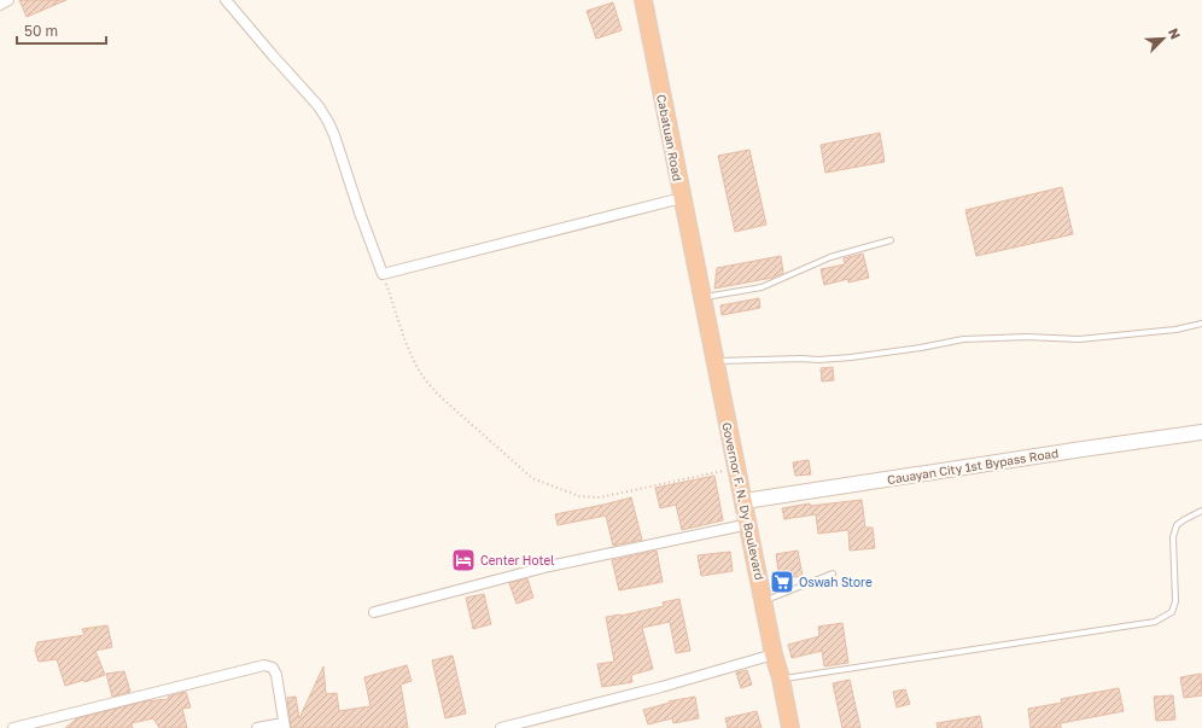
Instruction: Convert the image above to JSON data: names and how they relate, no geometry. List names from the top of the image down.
{
  "streets": {
    "highway": ["Cabatuan Road", "Governor F. N. Dy Boulevard"],
    "main road": ["Cauayan City 1st Bypass Road"]
  },
  "crossings": [
    ["Cabatuan Road", "Governor F. N. Dy Boulevard"],
    ["Cauayan City 1st Bypass Road", "Governor F. N. Dy Boulevard"]
  ],
  "places": {
    "hotel": ["Center Hotel"],
    "supermarket": ["Oswah Store"]
  },
  "scale_bar": "50 m",
  "north": "top right"
}
